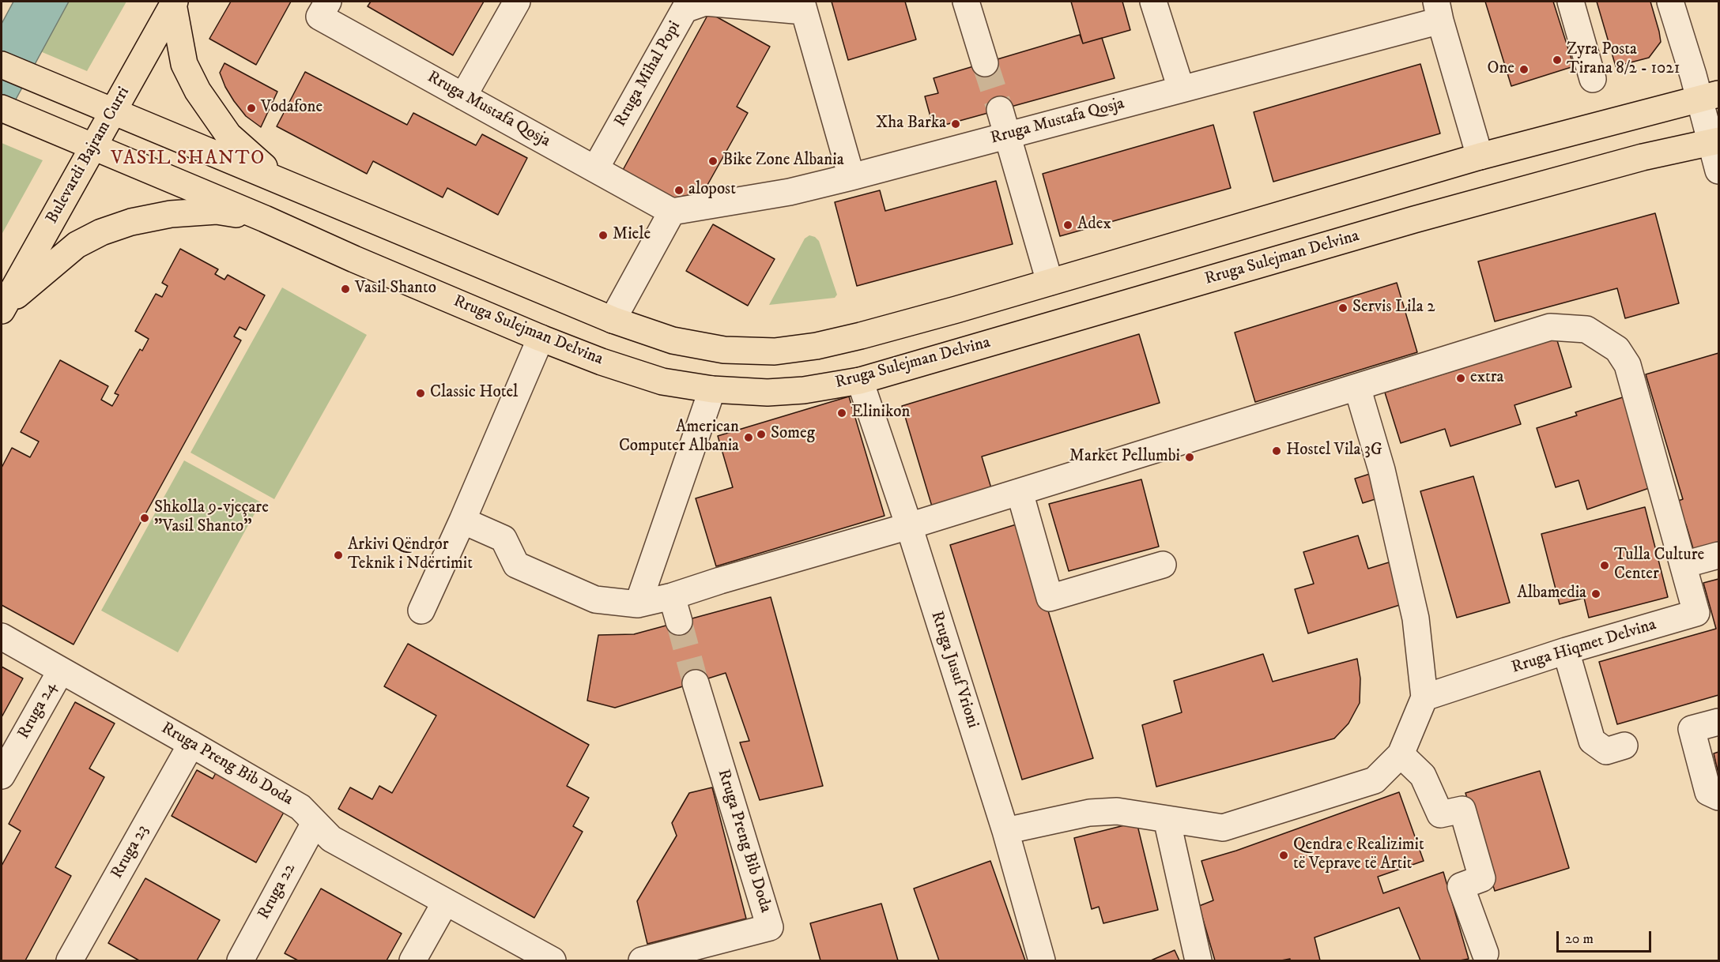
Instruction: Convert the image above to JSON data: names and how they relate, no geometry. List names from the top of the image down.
{
  "streets": {
    "main road": ["Bulevardi Bajram Curri", "Rruga Sulejman Delvina"],
    "street": [
      "Rruga Mihal Popi",
      "Rruga Mustafa Qosja",
      "Rruga Hiqmet Delvina",
      "Rruga Jusuf Vrioni",
      "Rruga 24",
      "Rruga Preng Bib Doda",
      "Rruga 23",
      "Rruga 22"
    ]
  },
  "crossings": [
    ["Rruga Mihal Popi", "Rruga Mustafa Qosja"],
    ["Bulevardi Bajram Curri", "Rruga Sulejman Delvina"],
    ["Rruga Sulejman Delvina", "Rruga Jusuf Vrioni"],
    ["Rruga 24", "Rruga Preng Bib Doda"],
    ["Rruga Preng Bib Doda", "Rruga 23"],
    ["Rruga Preng Bib Doda", "Rruga 22"]
  ],
  "districts": ["VASIL SHANTO"],
  "places": [
    "Zyra Posta Tirana 8/2 - 1021",
    "One",
    "Vodafone",
    "Xha Barka",
    "Bike Zone Albania",
    "alopost",
    "Adex",
    "Miele",
    "Vasil Shanto",
    "Servis Lila 2",
    "extra",
    "Classic Hotel",
    "Elinikon",
    "Someg",
    "American Computer Albania",
    "Hostel Vila 3G",
    "Market Pellumbi",
    "Shkolla 9-vjeçare \"Vasil Shanto\"",
    "Arkivi Qëndror Teknik i Ndërtimit",
    "Tulla Culture Center",
    "Albamedia",
    "Qendra e Realizimit të Veprave të Artit"
  ],
  "scale_bar": "20 m"
}
